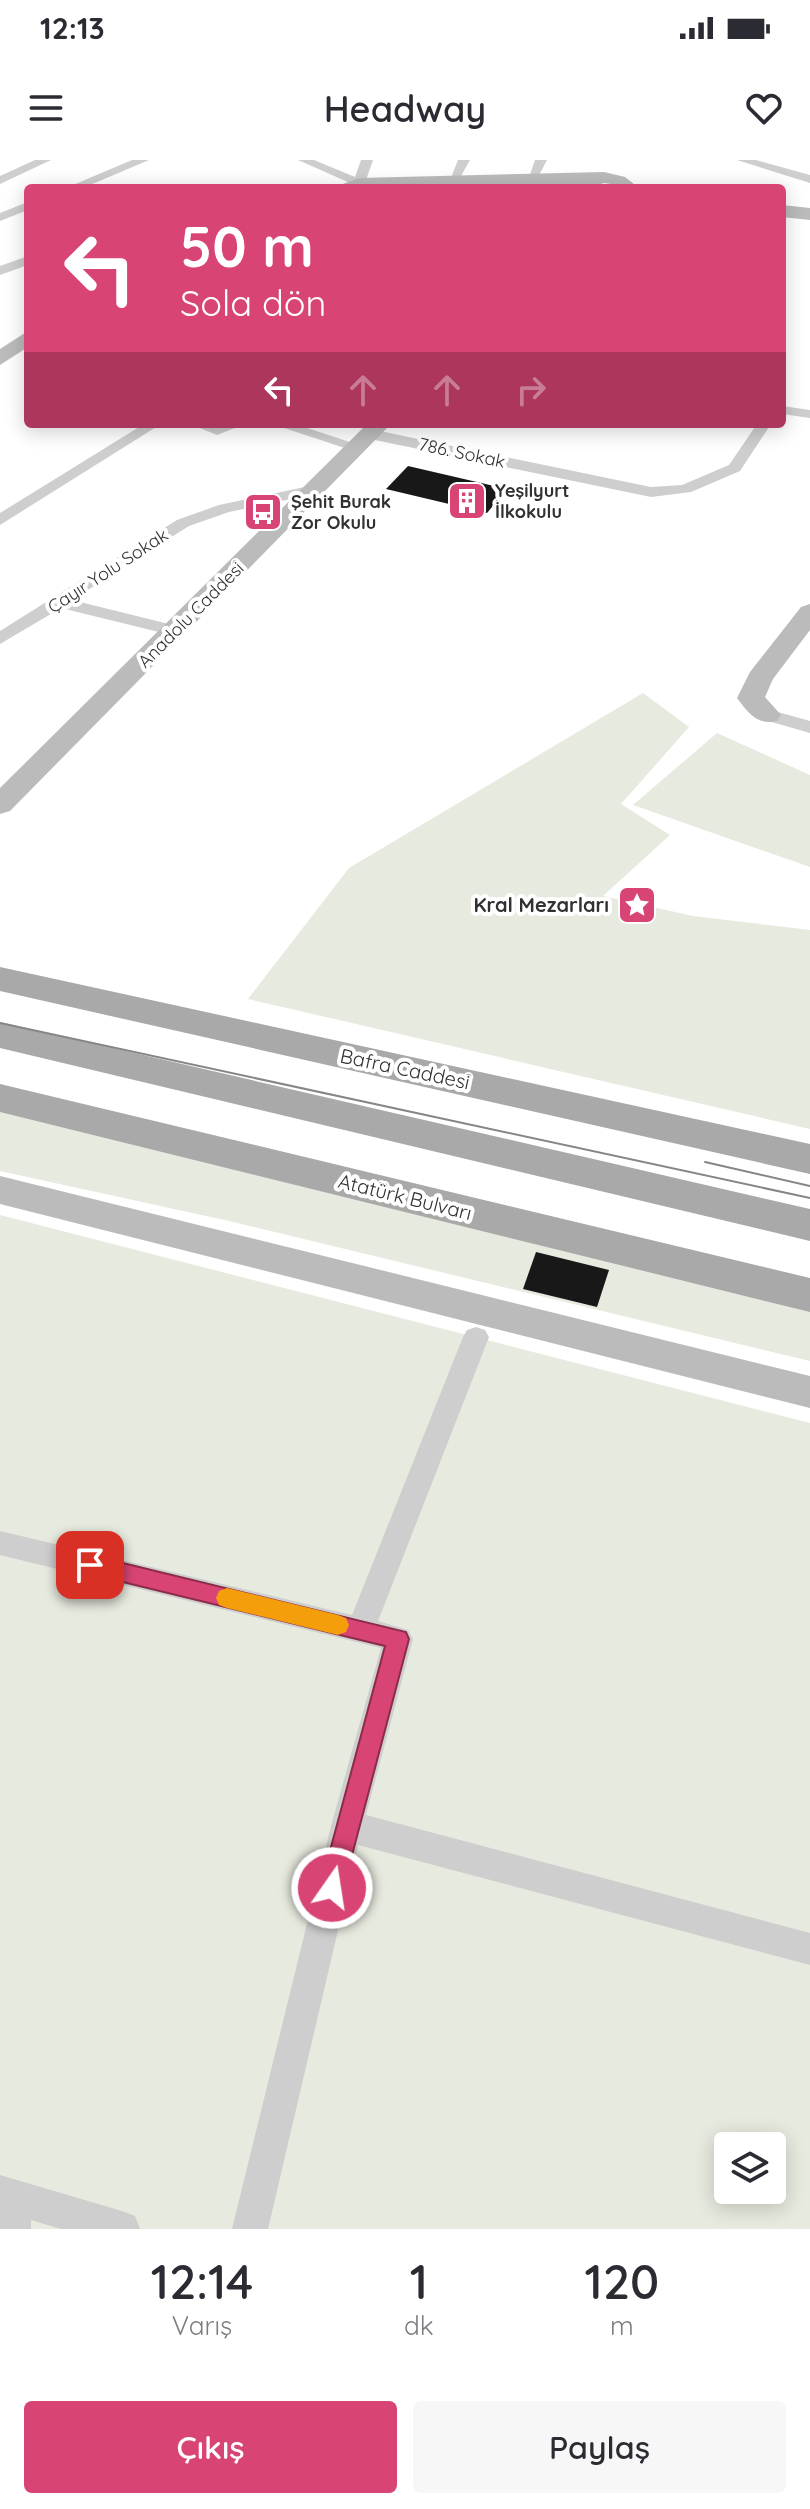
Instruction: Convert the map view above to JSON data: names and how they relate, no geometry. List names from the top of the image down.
{
  "streets": {
    "main road": ["Anadolu Caddesi", "Bafra Caddesi", "Atatürk Bulvarı"],
    "street": ["786. Sokak", "Çayır Yolu Sokak"]
  },
  "crossings": [
    ["786. Sokak", "Anadolu Caddesi"],
    ["Çayır Yolu Sokak", "Anadolu Caddesi"]
  ],
  "places": {
    "building": ["Yeşilyurt İlkokulu"],
    "bus stop": ["Şehit Burak Zor Okulu"],
    "place": ["Kral Mezarları"]
  },
  "page": {
    "status": "12:13",
    "header": "Headway",
    "turn": ["50 m", "Sola dön"],
    "eta": [
      "12:14",
      "Varış",
      "1",
      "dk",
      "120",
      "m"
    ],
    "buttons": ["Çıkış", "Paylaş"]
  }
}
